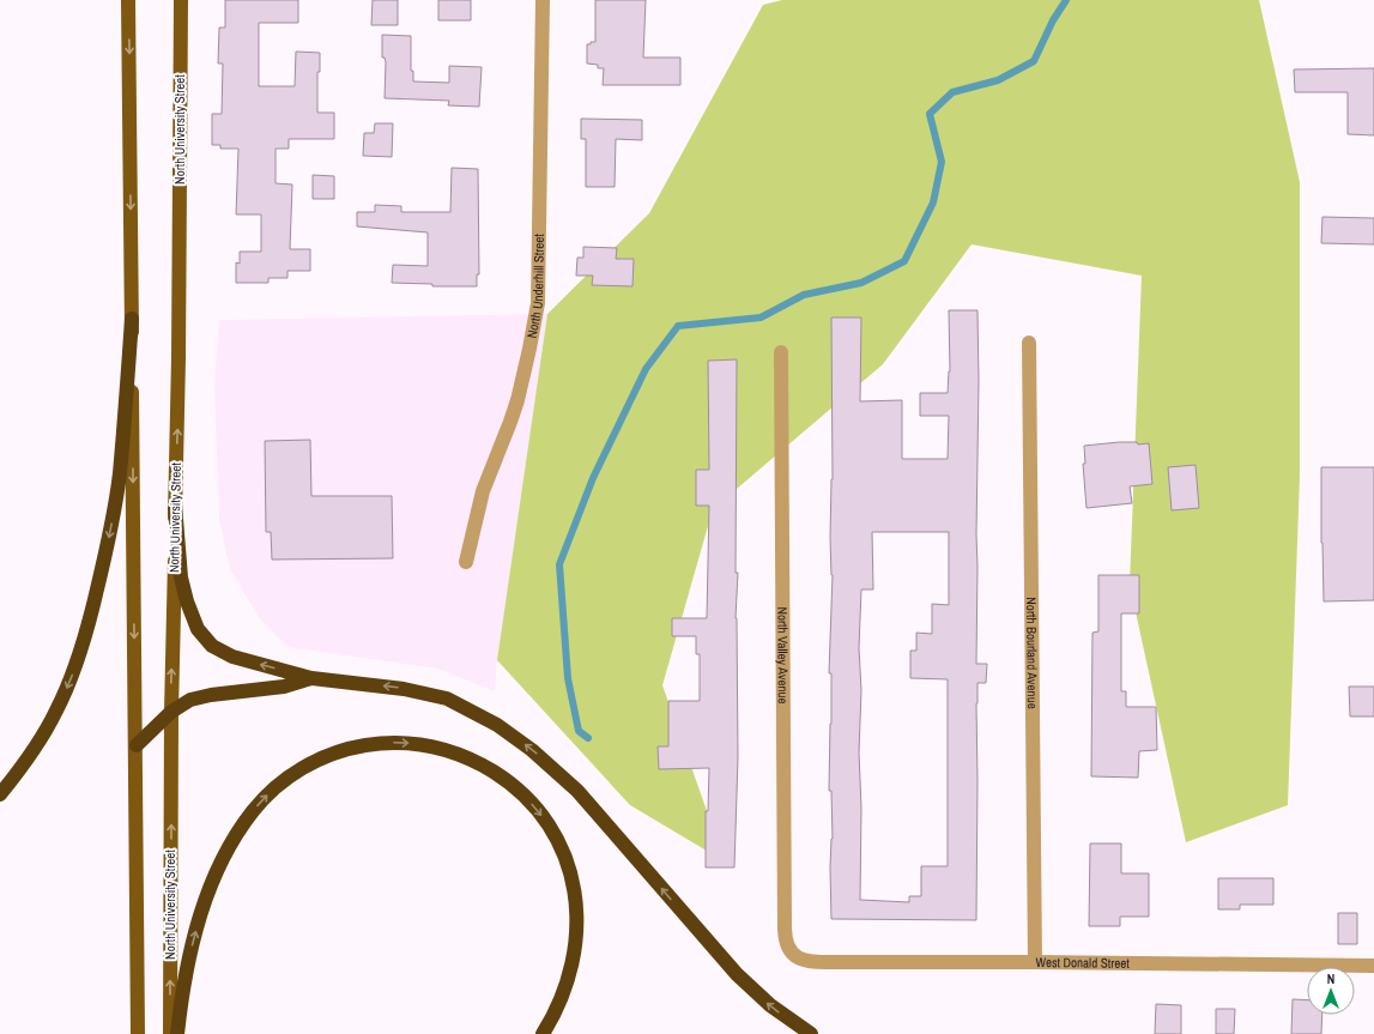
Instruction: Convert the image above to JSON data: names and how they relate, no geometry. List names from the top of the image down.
{
  "streets": {
    "main road": ["North University Street"],
    "street": [
      "North Underhill Street",
      "North Bourland Avenue",
      "North Valley Avenue",
      "West Donald Street"
    ]
  },
  "crossings": [
    ["North Bourland Avenue", "West Donald Street"],
    ["North Valley Avenue", "West Donald Street"]
  ],
  "north": "top"
}
